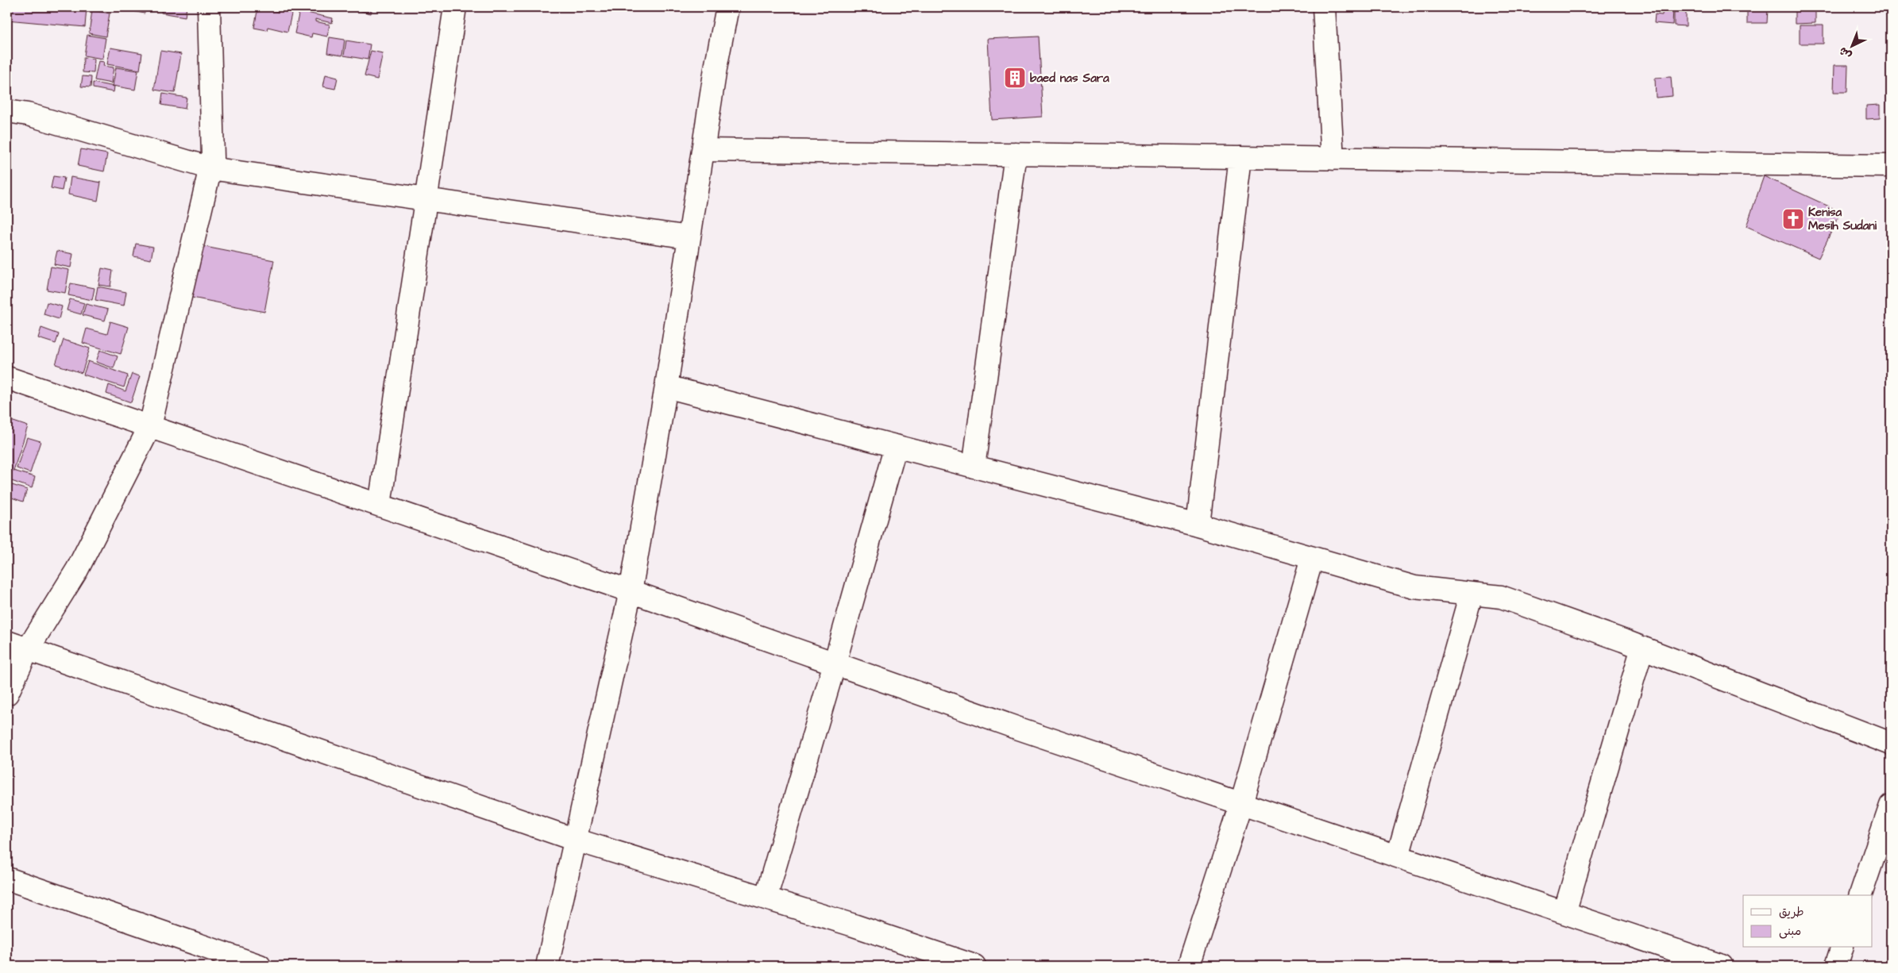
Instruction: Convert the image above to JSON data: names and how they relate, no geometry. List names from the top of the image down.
{
  "places": {
    "building": ["baed nas Sara"],
    "church": ["Kenisa Mesih Sudani"]
  },
  "legend": ["طريق", "مبنى"],
  "north": "bottom left"
}
